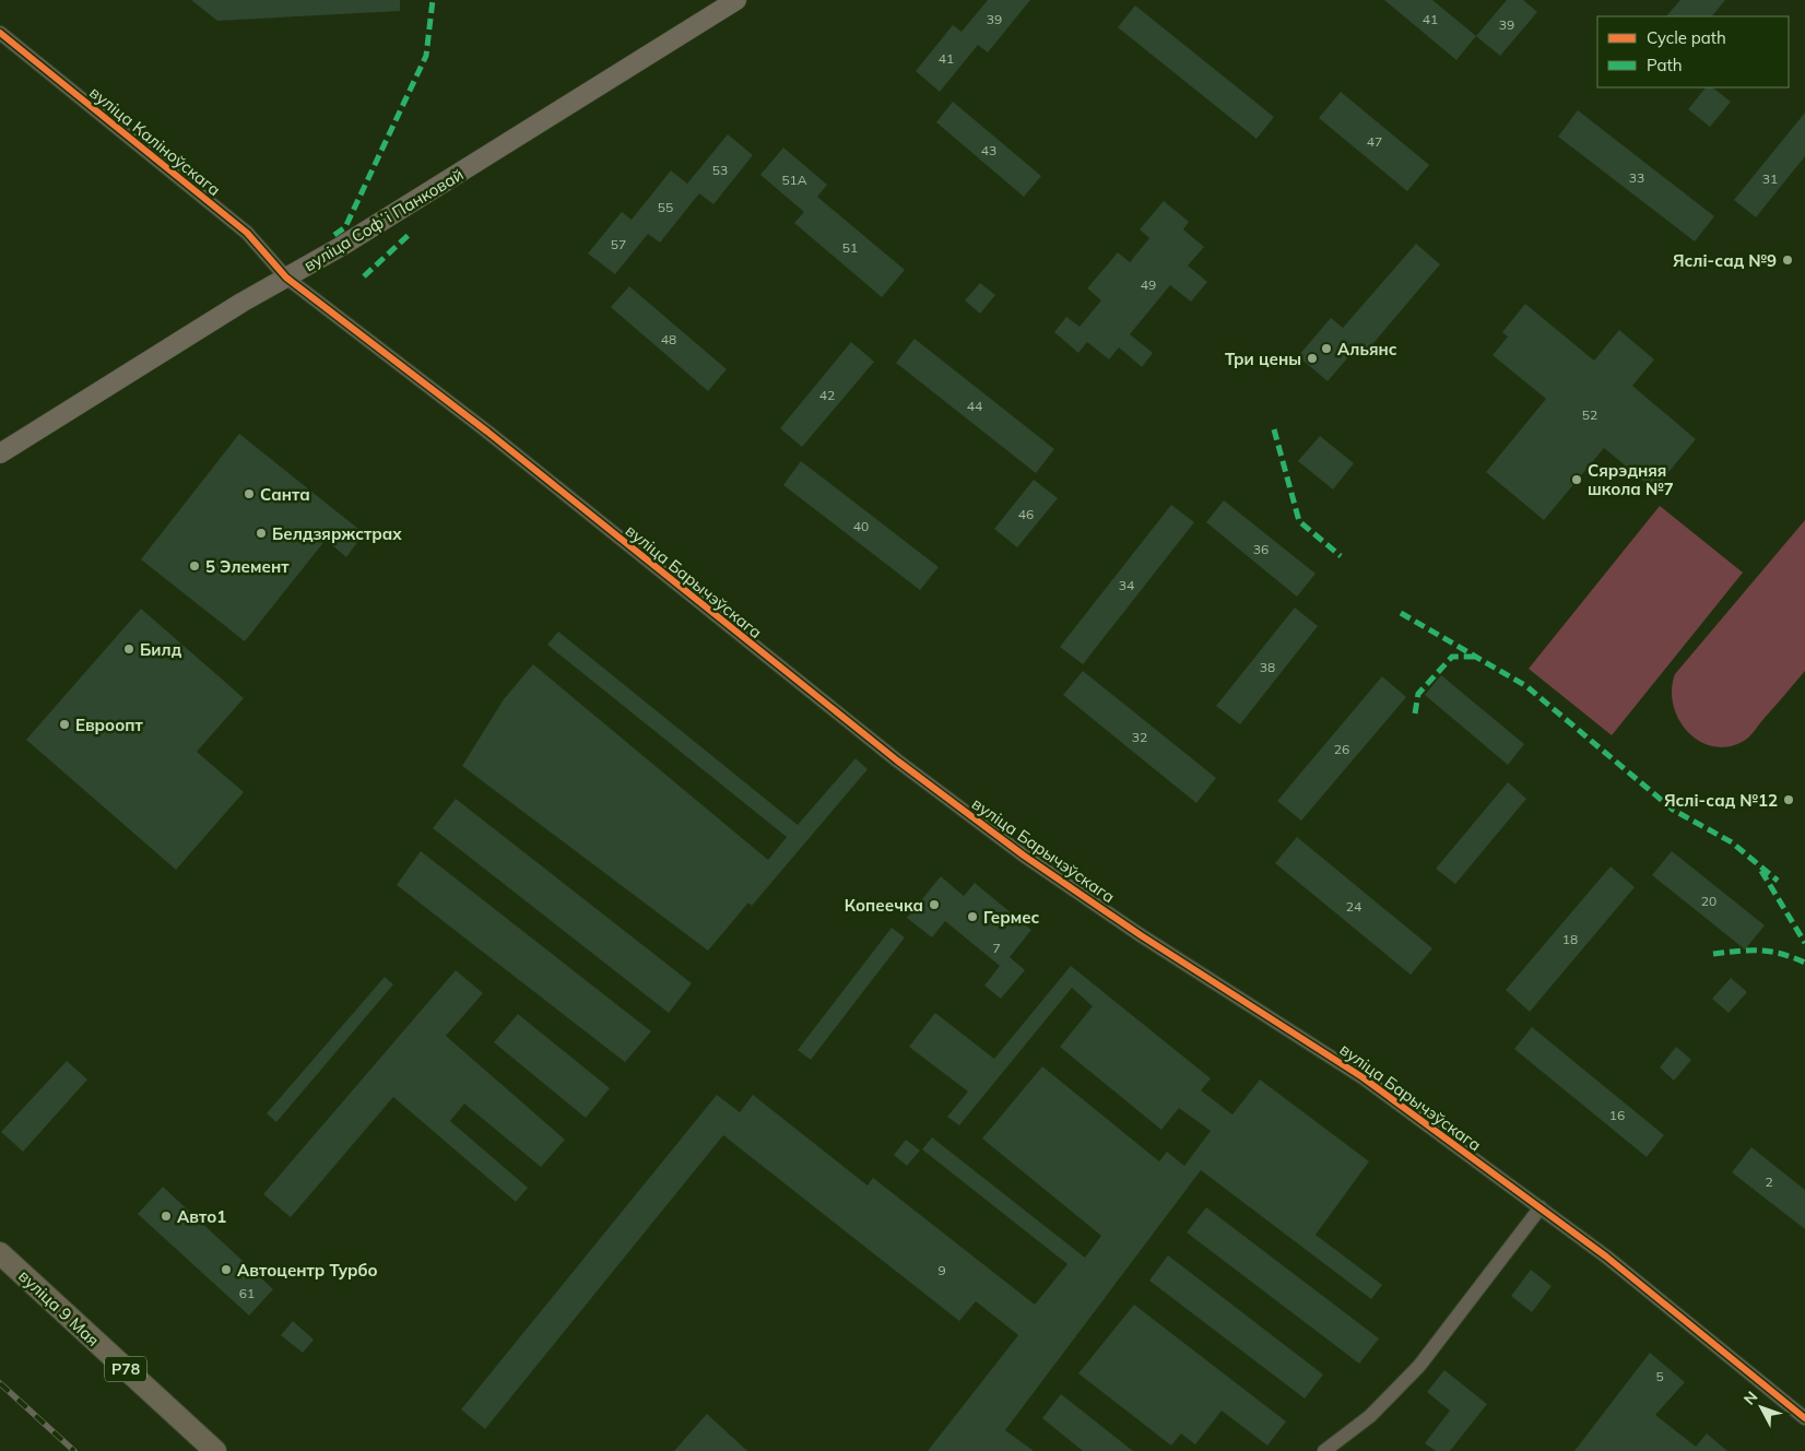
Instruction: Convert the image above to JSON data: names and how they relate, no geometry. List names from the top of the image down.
{
  "streets": {
    "main road": ["вуліца Софʼі Панковай", "вуліца 9 Мая", "Р78"],
    "street": ["вуліца Каліноўскага", "вуліца Барычэўскага"]
  },
  "crossings": [
    ["вуліца Каліноўскага", "вуліца Софʼі Панковай"],
    ["вуліца Каліноўскага", "вуліца Барычэўскага"],
    ["вуліца Софʼі Панковай", "вуліца Барычэўскага"]
  ],
  "places": [
    "Яслі-сад №9",
    "Альянс",
    "Три цены",
    "Сярэдняя школа №7",
    "Санта",
    "Белдзяржстрах",
    "5 Элемент",
    "Билд",
    "Евроопт",
    "Яслі-сад №12",
    "Копеечка",
    "Гермес",
    "Авто1",
    "Автоцентр Турбо"
  ],
  "house_numbers": [
    "39",
    "41",
    "39",
    "41",
    "47",
    "43",
    "53",
    "33",
    "31",
    "51А",
    "55",
    "57",
    "51",
    "49",
    "48",
    "42",
    "44",
    "52",
    "46",
    "40",
    "36",
    "34",
    "38",
    "32",
    "26",
    "20",
    "24",
    "18",
    "7",
    "16",
    "2",
    "9",
    "61",
    "5"
  ],
  "legend": ["Cycle path", "Path"],
  "north": "top left"
}
